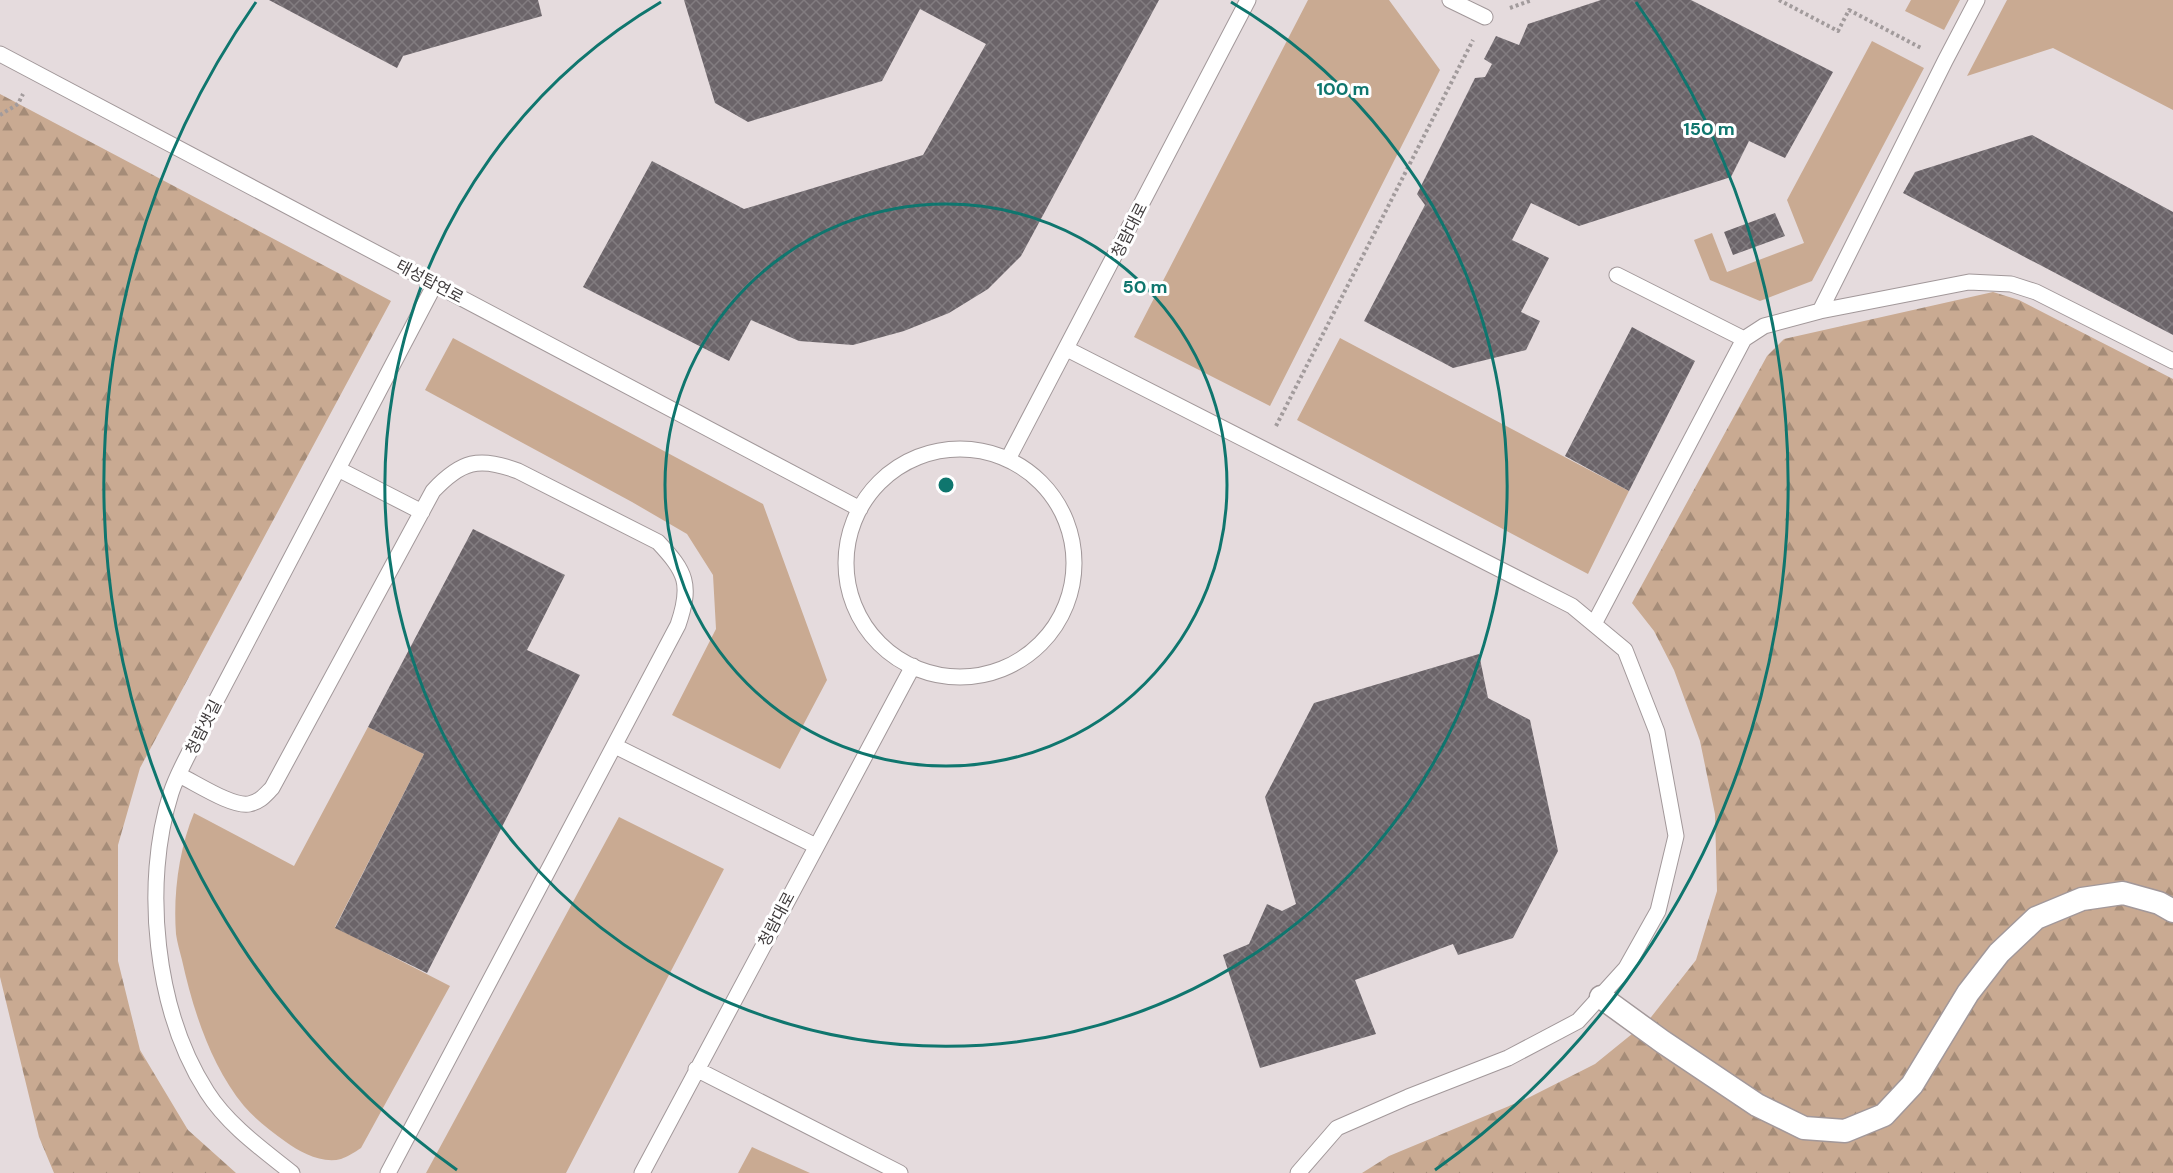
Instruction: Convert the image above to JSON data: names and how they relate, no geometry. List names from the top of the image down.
{
  "streets": {
    "lane": ["청람대로", "태성탑연로", "청람샛길"]
  },
  "crossings": [
    ["태성탑연로", "청람샛길"]
  ],
  "rings": ["100 m", "150 m", "50 m"]
}
